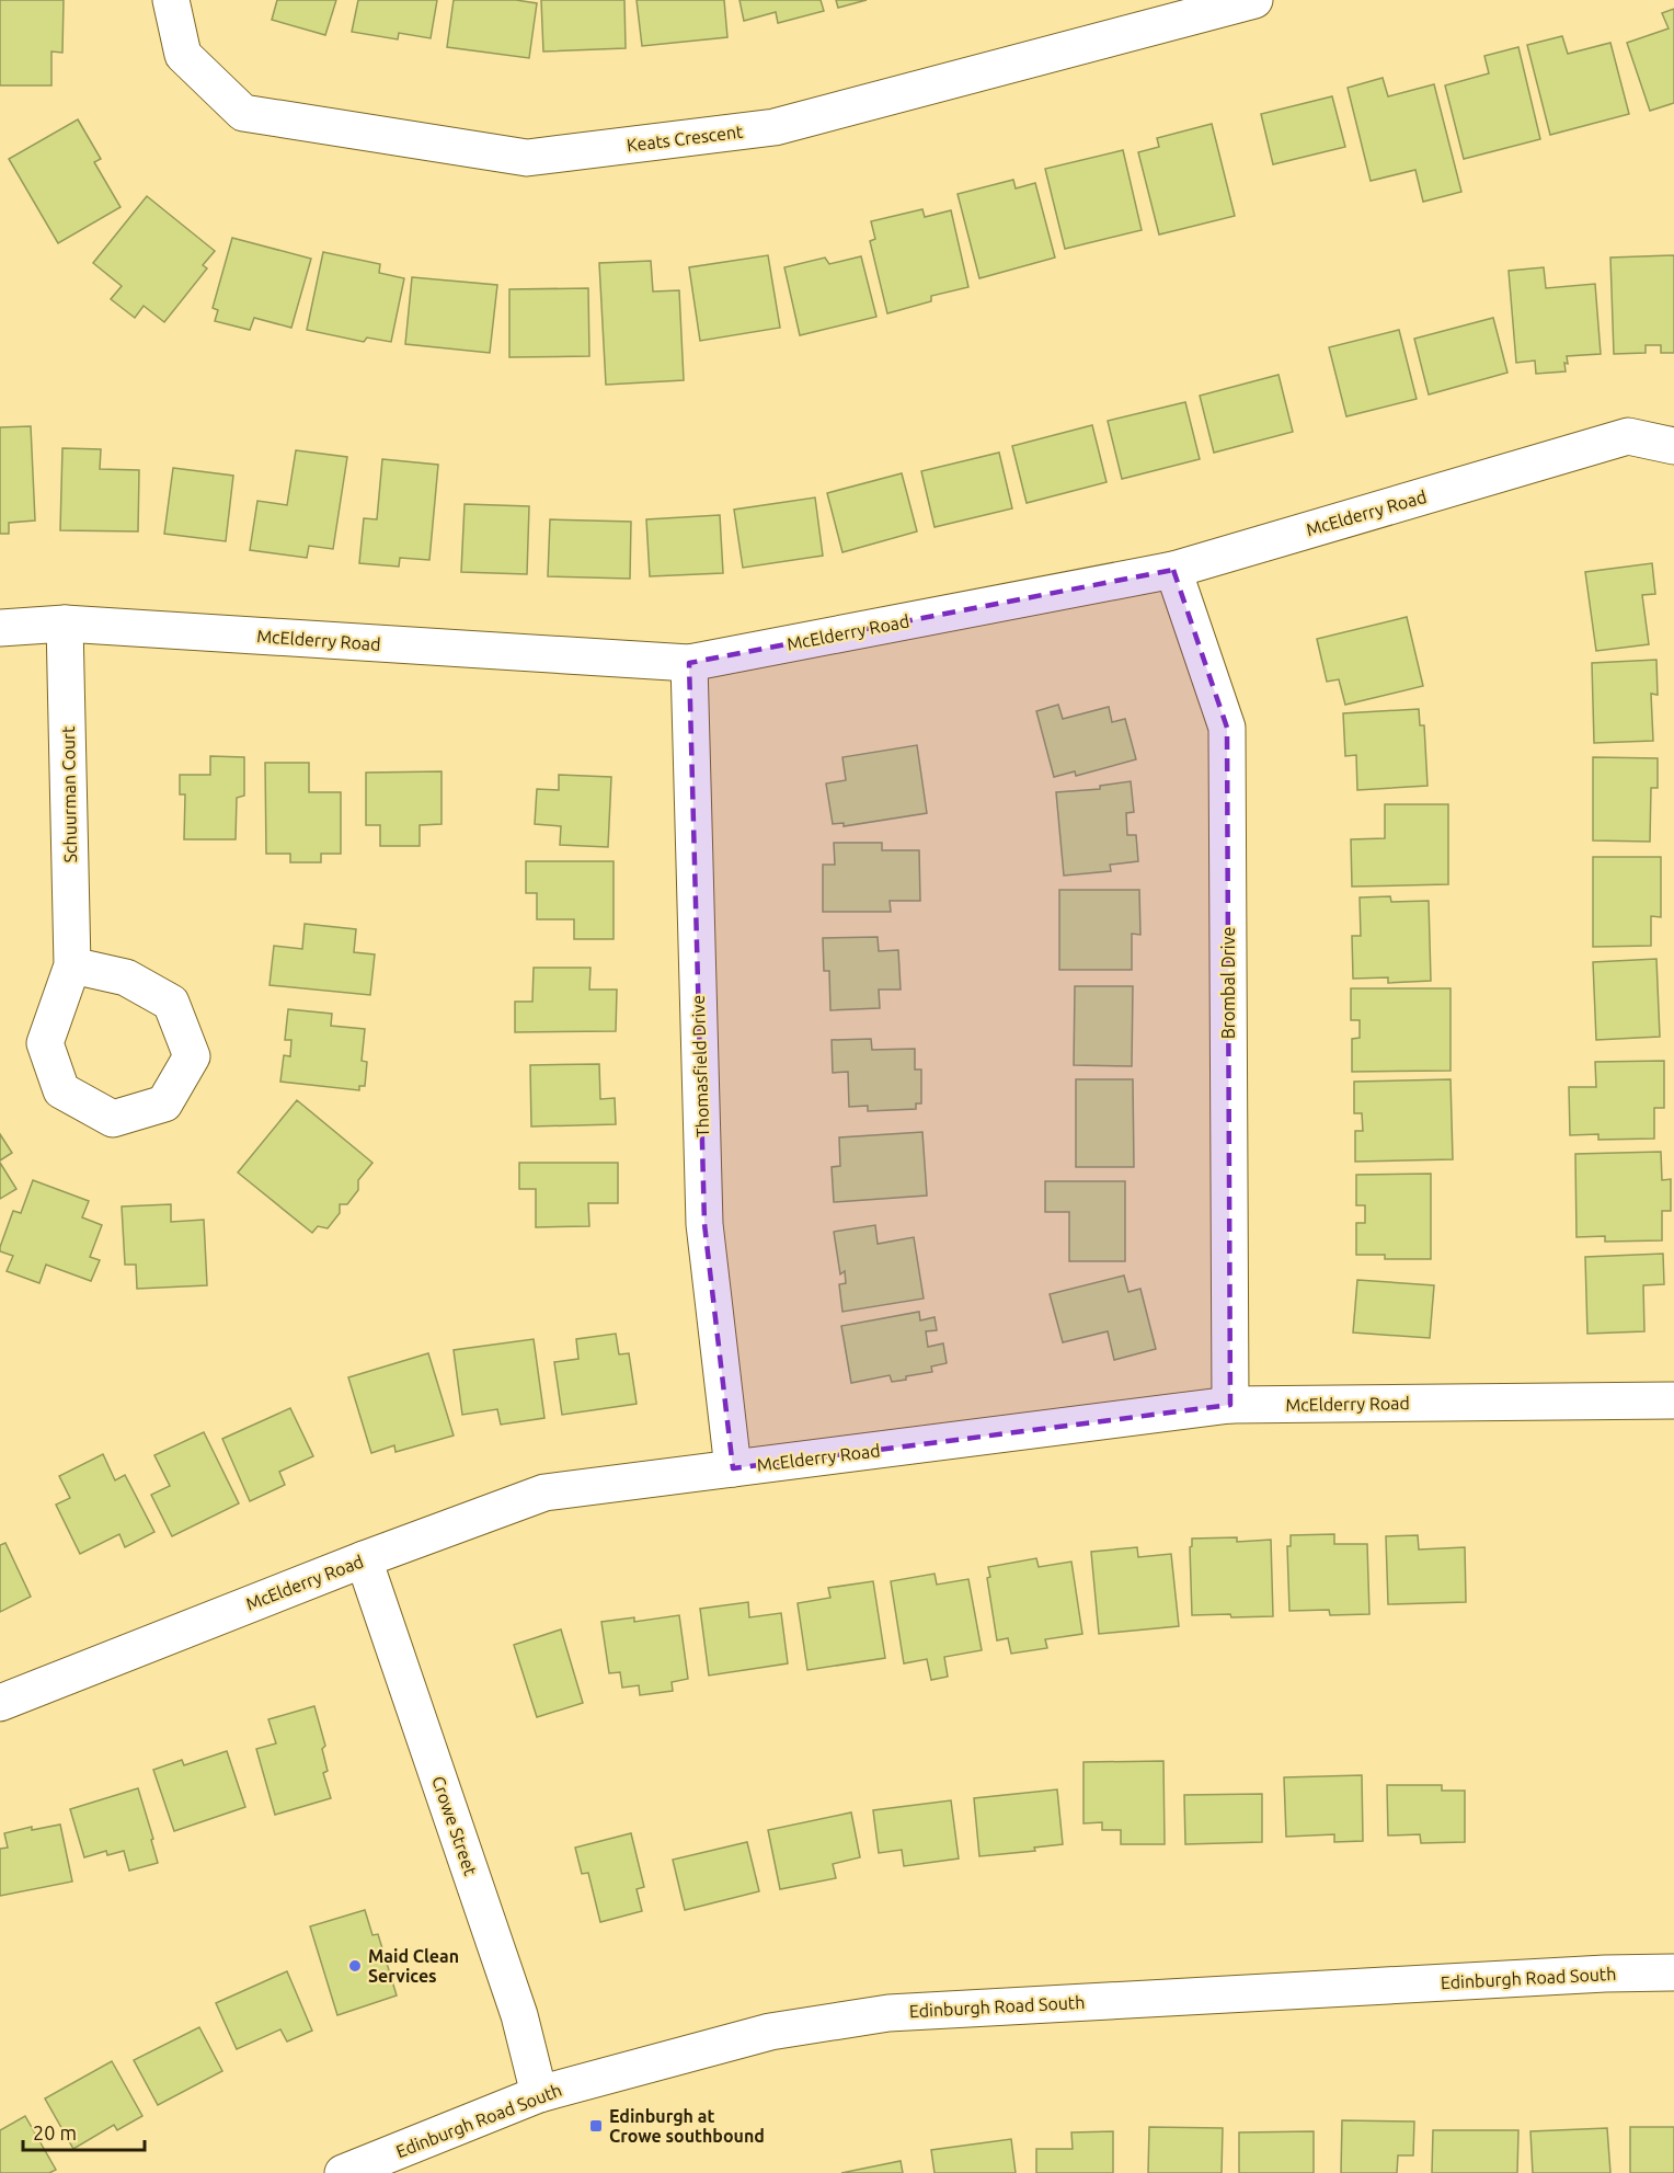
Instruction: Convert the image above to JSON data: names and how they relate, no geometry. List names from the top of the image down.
{
  "streets": {
    "street": [
      "Keats Crescent",
      "McElderry Road",
      "Schuurman Court",
      "Brombal Drive",
      "Thomasfield Drive",
      "Crowe Street",
      "Edinburgh Road South"
    ]
  },
  "crossings": [
    ["McElderry Road", "Schuurman Court"],
    ["McElderry Road", "Brombal Drive"],
    ["McElderry Road", "Thomasfield Drive"],
    ["McElderry Road", "Crowe Street"],
    ["Crowe Street", "Edinburgh Road South"]
  ],
  "places": {
    "other": ["Maid Clean Services"],
    "transit": ["Edinburgh at Crowe southbound"]
  },
  "scale_bar": "20 m"
}
